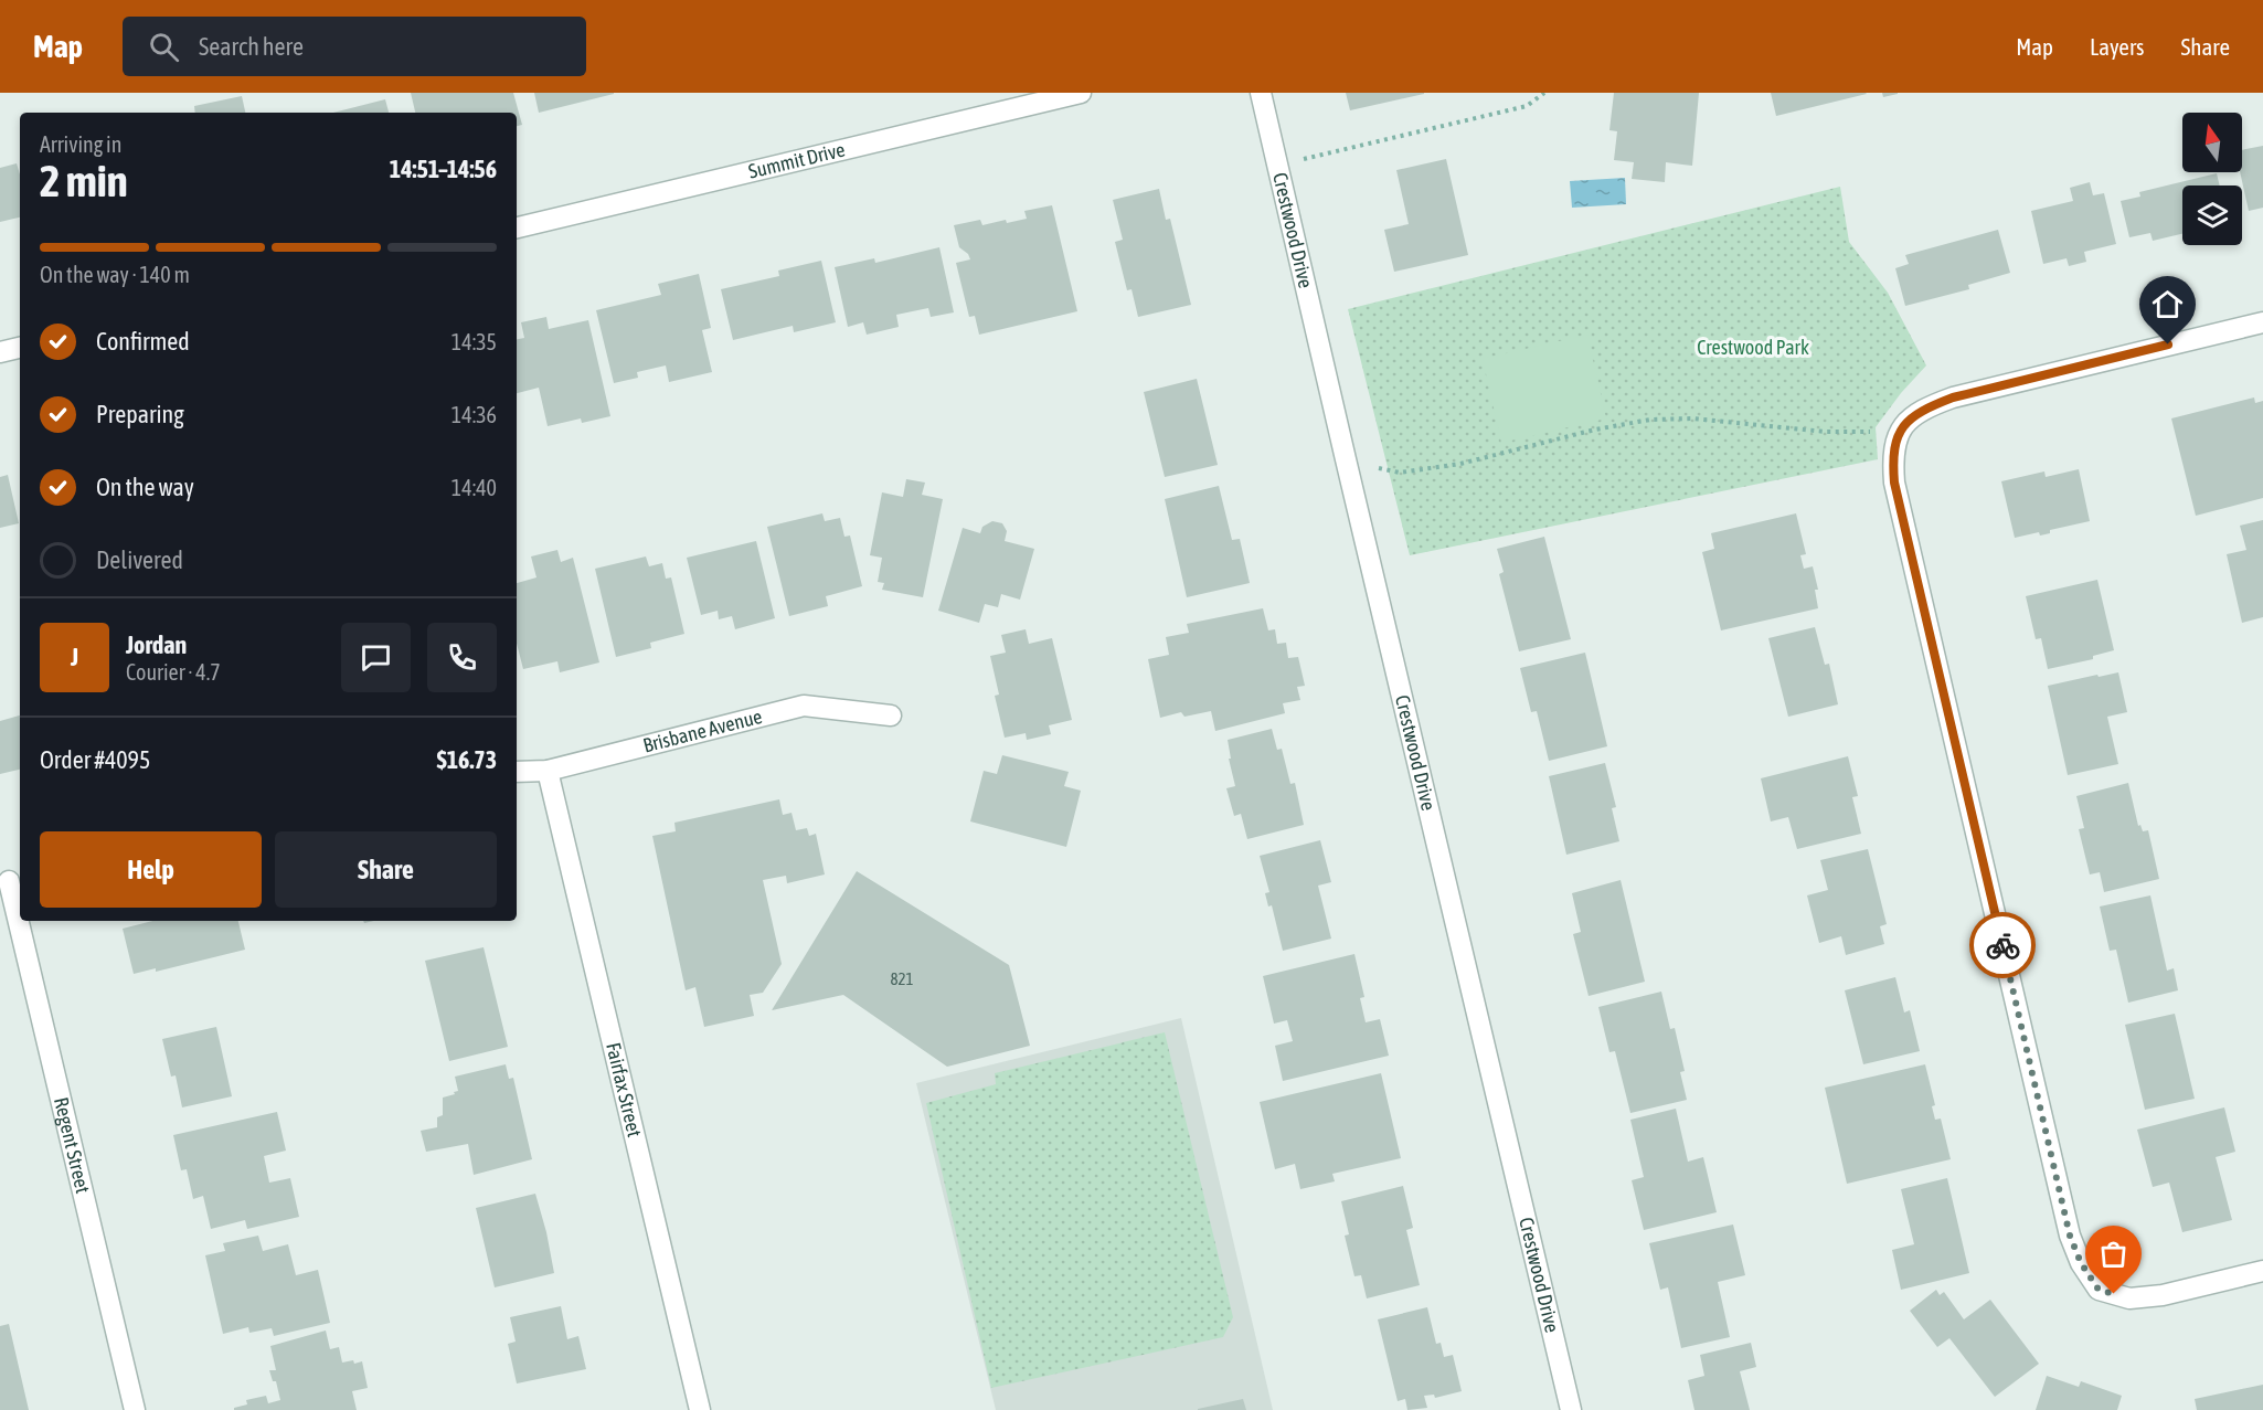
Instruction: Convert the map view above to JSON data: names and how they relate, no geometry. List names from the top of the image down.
{
  "streets": {
    "street": [
      "Summit Drive",
      "Crestwood Drive",
      "Brisbane Avenue",
      "Fairfax Street",
      "Regent Street"
    ]
  },
  "crossings": [
    ["Brisbane Avenue", "Fairfax Street"]
  ],
  "parks": ["Crestwood Park"],
  "house_numbers": ["821"],
  "north": "top",
  "page": {
    "header": "Map",
    "search": "Search here",
    "nav": ["Map", "Layers", "Share"],
    "heading": ["2 min", "Arriving in", "14:51–14:56"],
    "panel": [
      "Jordan",
      "Courier · 4.7",
      "Order #4095",
      "$16.73"
    ],
    "bar": "On the way · 140 m",
    "list": [
      ["Confirmed", "14:35"],
      ["Preparing", "14:36"],
      ["On the way", "14:40"],
      "Delivered"
    ],
    "round": "J",
    "buttons": ["Help", "Share"]
  }
}
